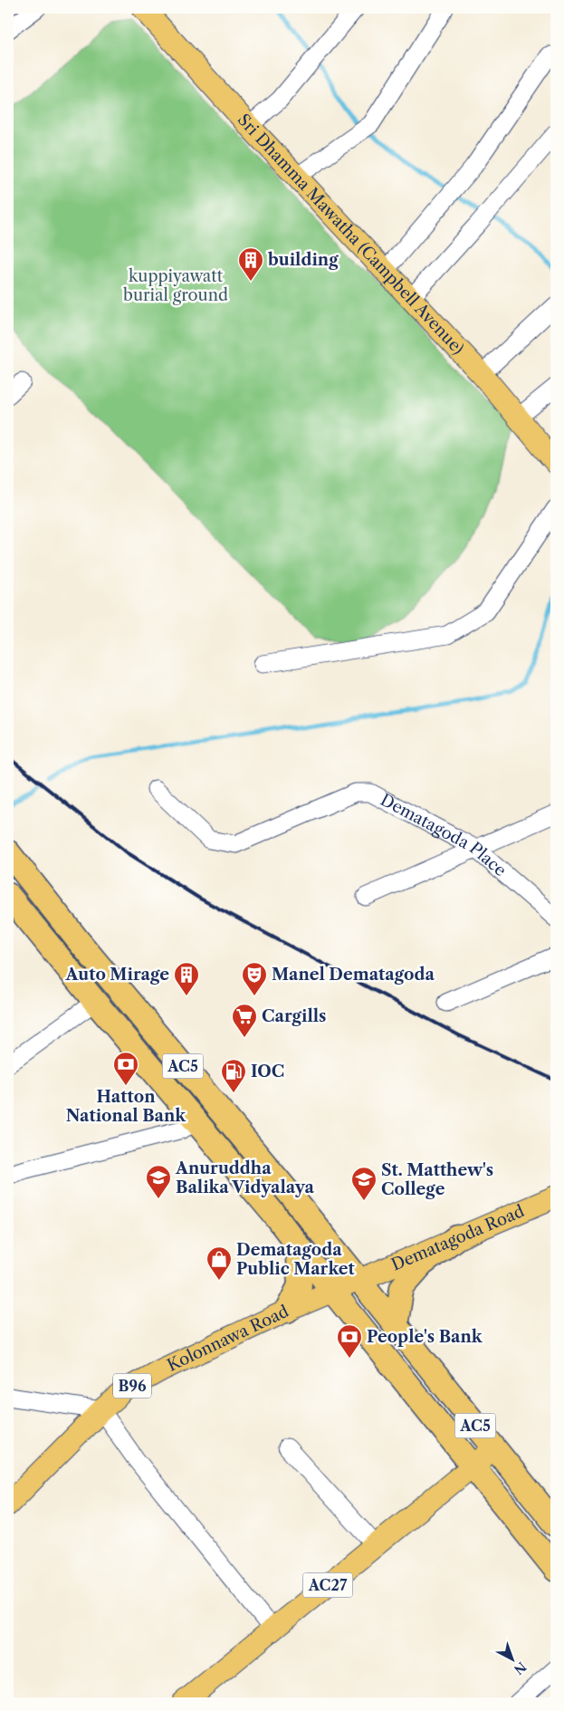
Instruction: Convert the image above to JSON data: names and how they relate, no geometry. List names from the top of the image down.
{
  "streets": {
    "highway": ["AC5"],
    "main road": [
      "Sri Dhamma Mawatha (Campbell Avenue)",
      "Dematagoda Road",
      "Kolonnawa Road",
      "B96",
      "AC27"
    ],
    "street": ["Dematagoda Place"]
  },
  "crossings": [
    ["AC5", "Dematagoda Road"],
    ["AC5", "Kolonnawa Road"],
    ["AC5", "AC27"],
    ["Dematagoda Road", "Kolonnawa Road"]
  ],
  "parks": ["kuppiyawatt burial ground"],
  "places": {
    "building": ["building", "Auto Mirage"],
    "theatre": ["Manel Dematagoda"],
    "supermarket": ["Cargills"],
    "bank": ["Hatton National Bank", "People's Bank"],
    "fuel station": ["IOC"],
    "school or university": ["Anuruddha Balika Vidyalaya", "St. Matthew's College"],
    "shop": ["Dematagoda Public Market"]
  },
  "north": "bottom right"
}
